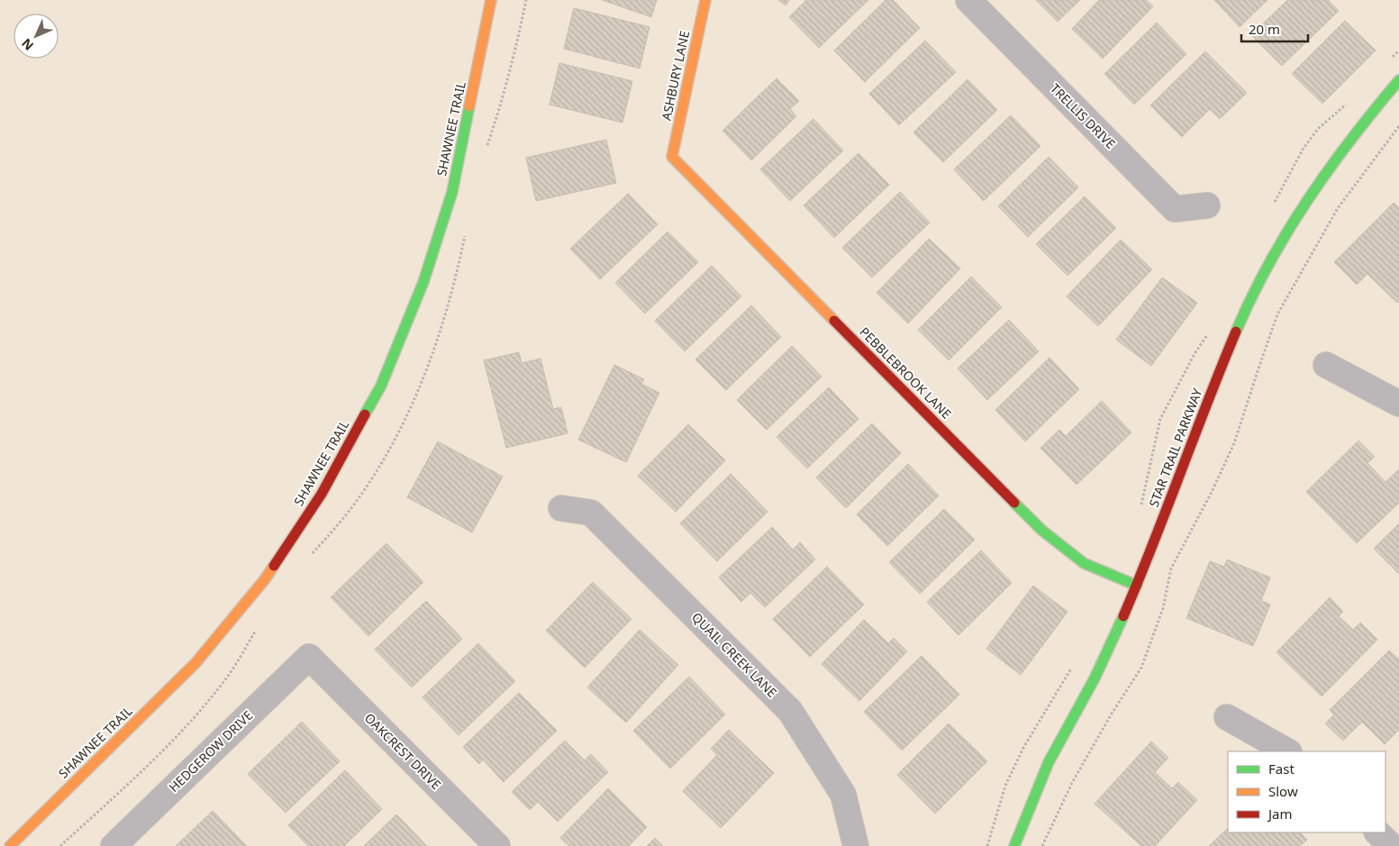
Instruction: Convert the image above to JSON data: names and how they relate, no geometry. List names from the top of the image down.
{
  "streets": {
    "street": [
      "ASHBURY LANE",
      "TRELLIS DRIVE",
      "SHAWNEE TRAIL",
      "PEBBLEBROOK LANE",
      "STAR TRAIL PARKWAY",
      "QUAIL CREEK LANE",
      "HEDGEROW DRIVE",
      "OAKCREST DRIVE"
    ]
  },
  "crossings": [
    ["ASHBURY LANE", "PEBBLEBROOK LANE"],
    ["PEBBLEBROOK LANE", "STAR TRAIL PARKWAY"],
    ["HEDGEROW DRIVE", "OAKCREST DRIVE"]
  ],
  "legend": ["Fast", "Slow", "Jam"],
  "scale_bar": "20 m",
  "north": "bottom left"
}
